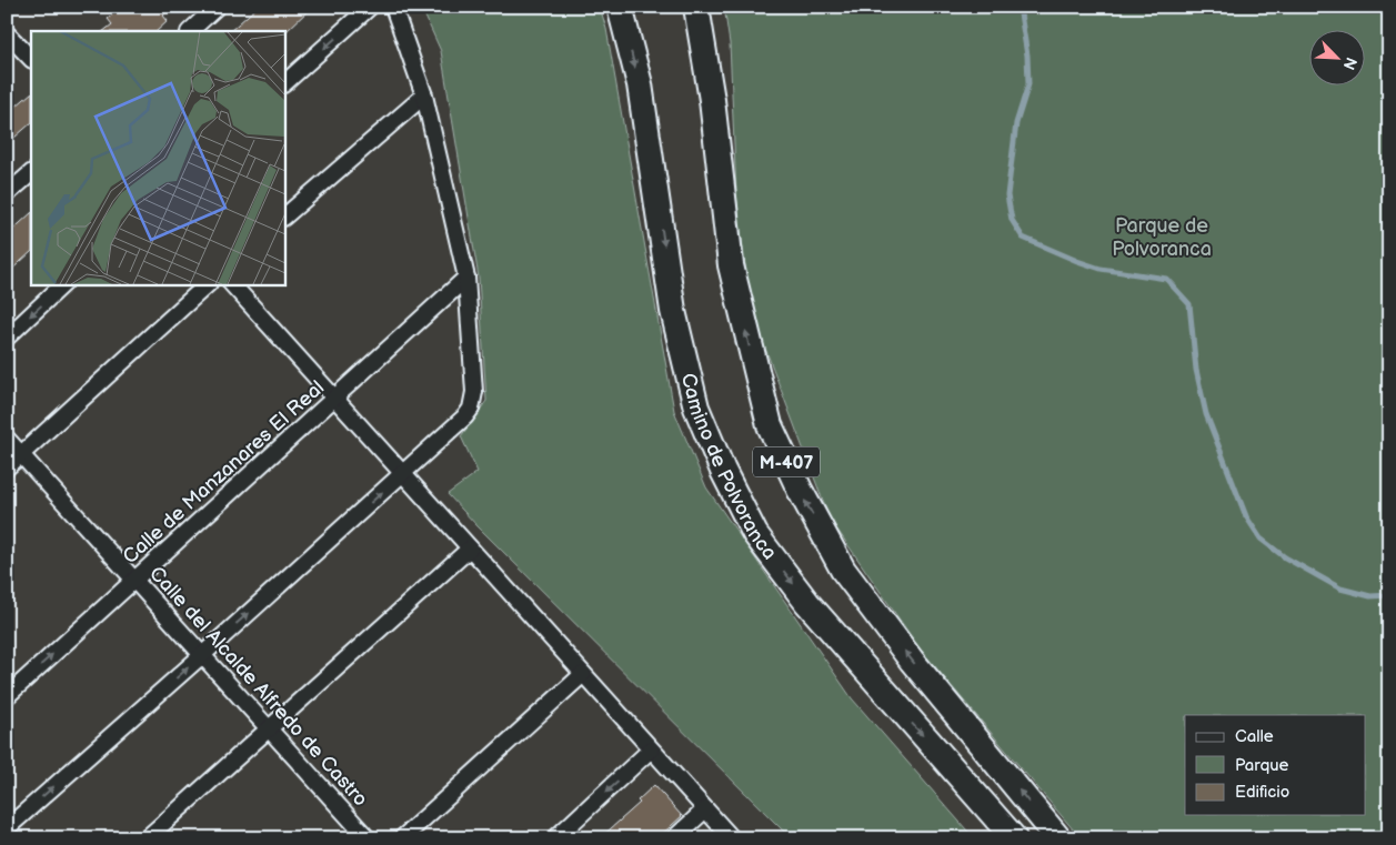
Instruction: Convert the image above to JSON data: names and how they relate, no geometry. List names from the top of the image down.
{
  "streets": {
    "highway": ["M-407", "Camino de Polvoranca"],
    "street": ["Calle de Manzanares El Real", "Calle del Alcalde Alfredo de Castro"]
  },
  "crossings": [
    ["Calle de Manzanares El Real", "Calle del Alcalde Alfredo de Castro"]
  ],
  "parks": ["Parque de Polvoranca"],
  "legend": ["Calle", "Parque", "Edificio"],
  "north": "bottom right"
}
